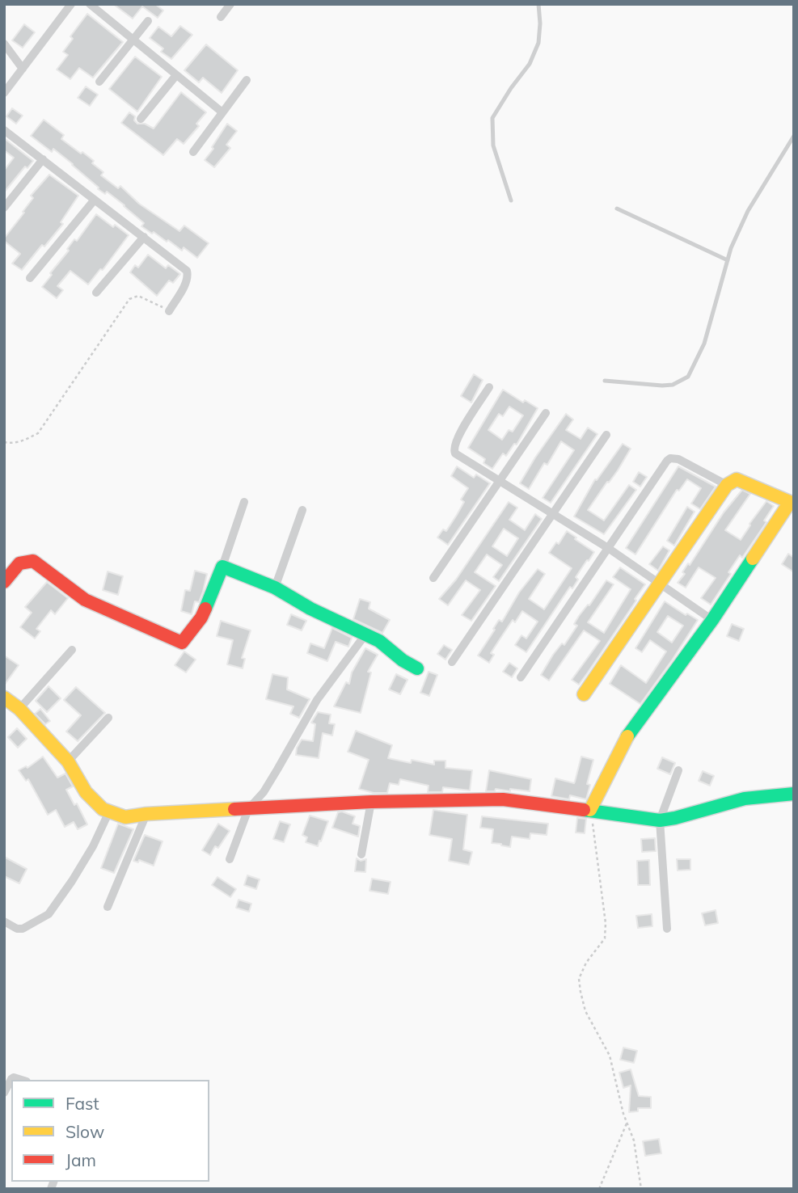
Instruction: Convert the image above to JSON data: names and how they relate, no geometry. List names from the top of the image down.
{
  "legend": ["Fast", "Slow", "Jam"]
}
